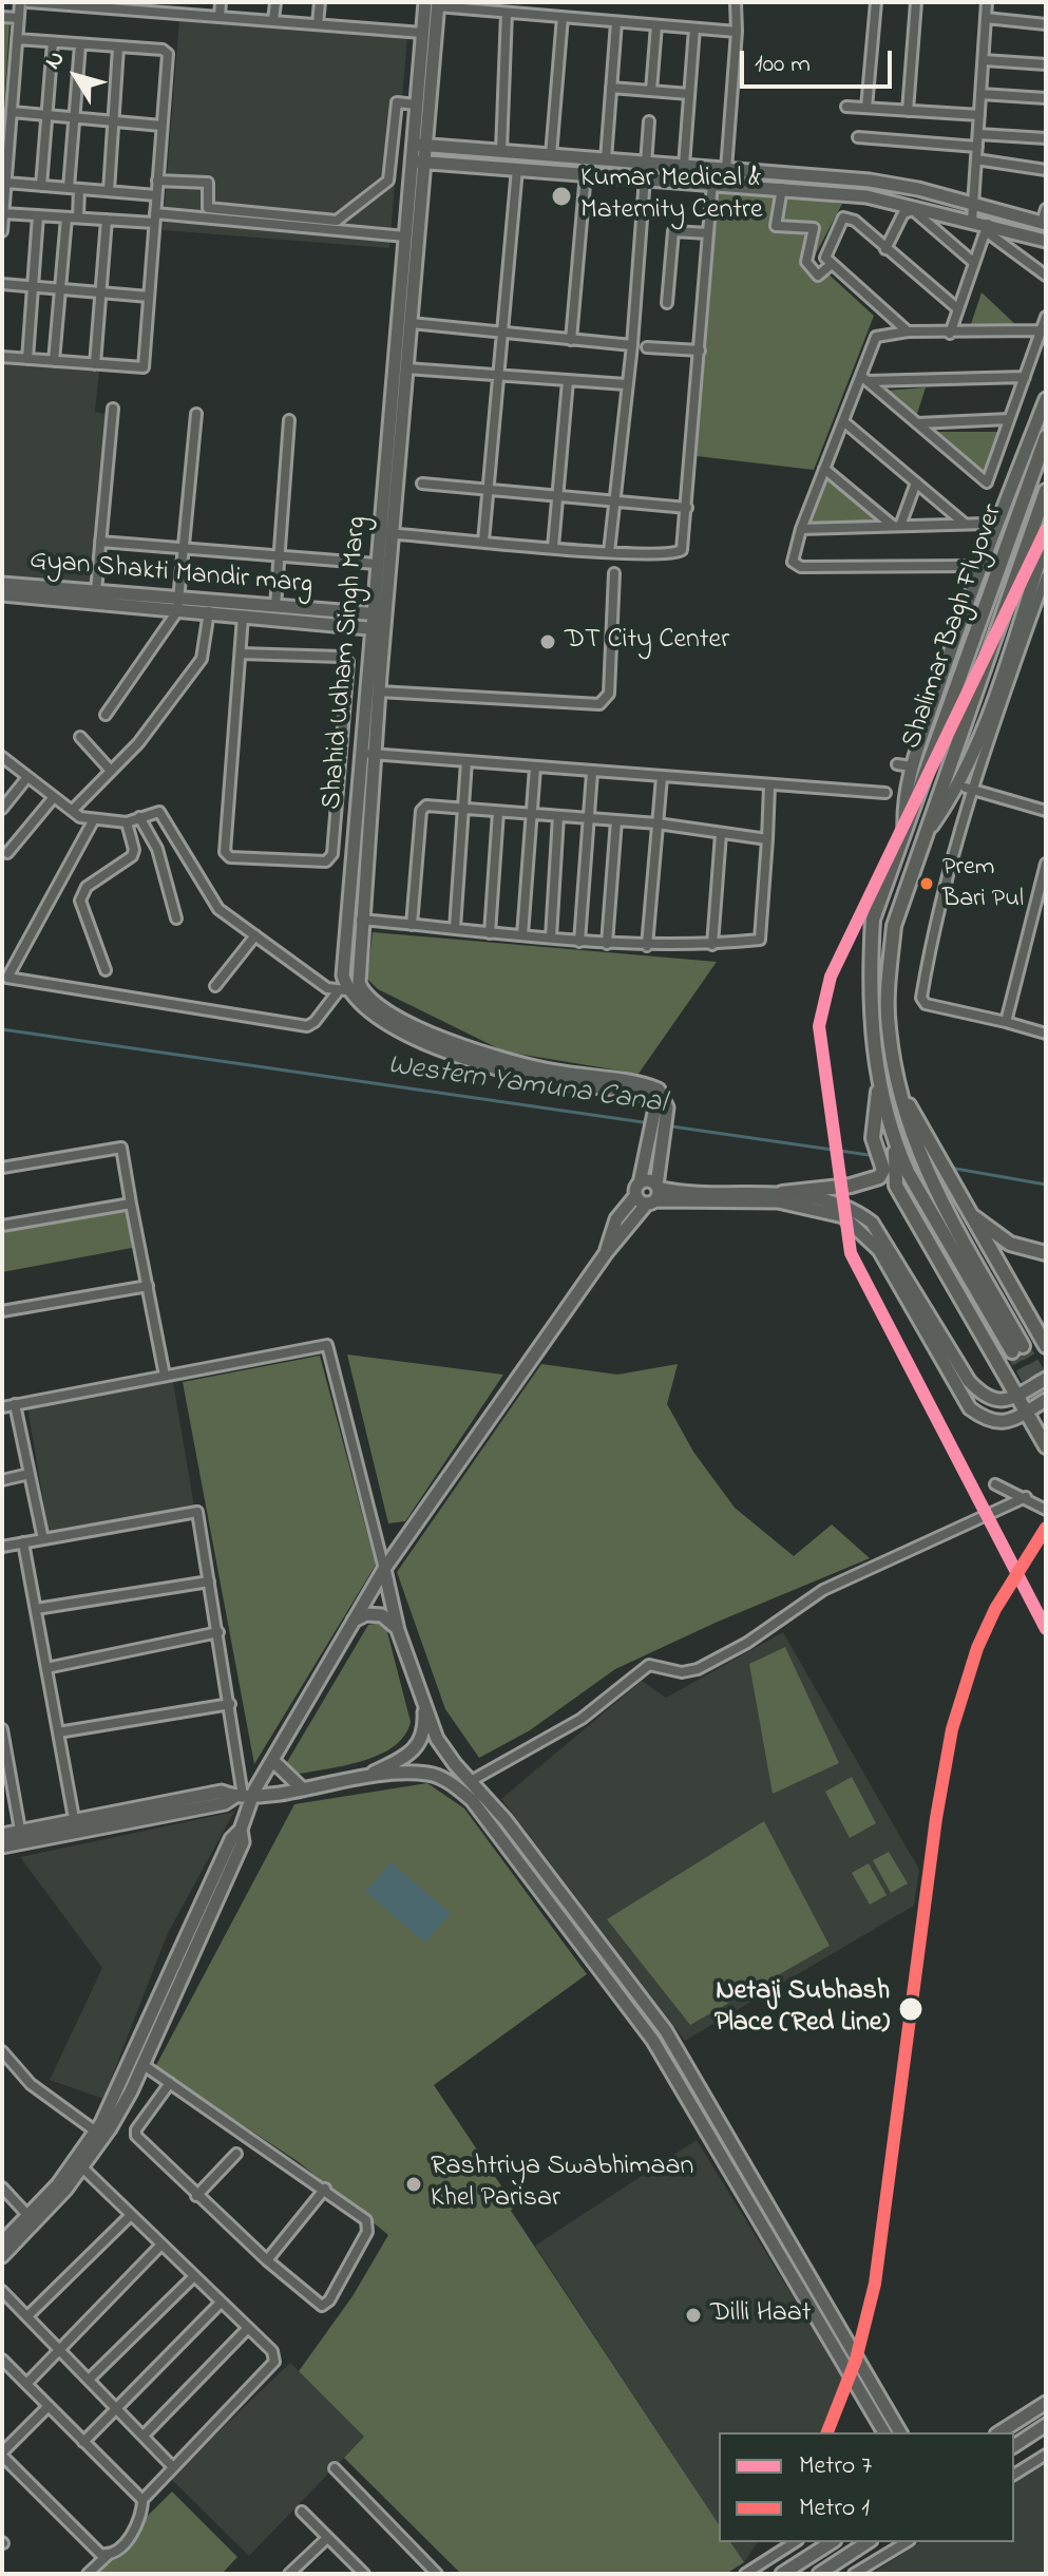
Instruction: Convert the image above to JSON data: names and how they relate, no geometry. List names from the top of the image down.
{
  "streets": {
    "main road": ["Shalimar Bagh Flyover"],
    "street": ["Gyan Shakti Mandir marg", "Shahid Udham Singh Marg"]
  },
  "crossings": [
    ["Gyan Shakti Mandir marg", "Shahid Udham Singh Marg"]
  ],
  "water": ["Western Yamuna Canal"],
  "places": [
    "Kumar Medical & Maternity Centre",
    "DT City Center",
    "Prem Bari Pul",
    "Netaji Subhash Place (Red Line)",
    "Rashtriya Swabhimaan Khel Parisar",
    "Dilli Haat"
  ],
  "lines": ["metro line 7", "metro line 1"],
  "legend": ["Metro 7", "Metro 1"],
  "scale_bar": "100 m",
  "north": "top left"
}
